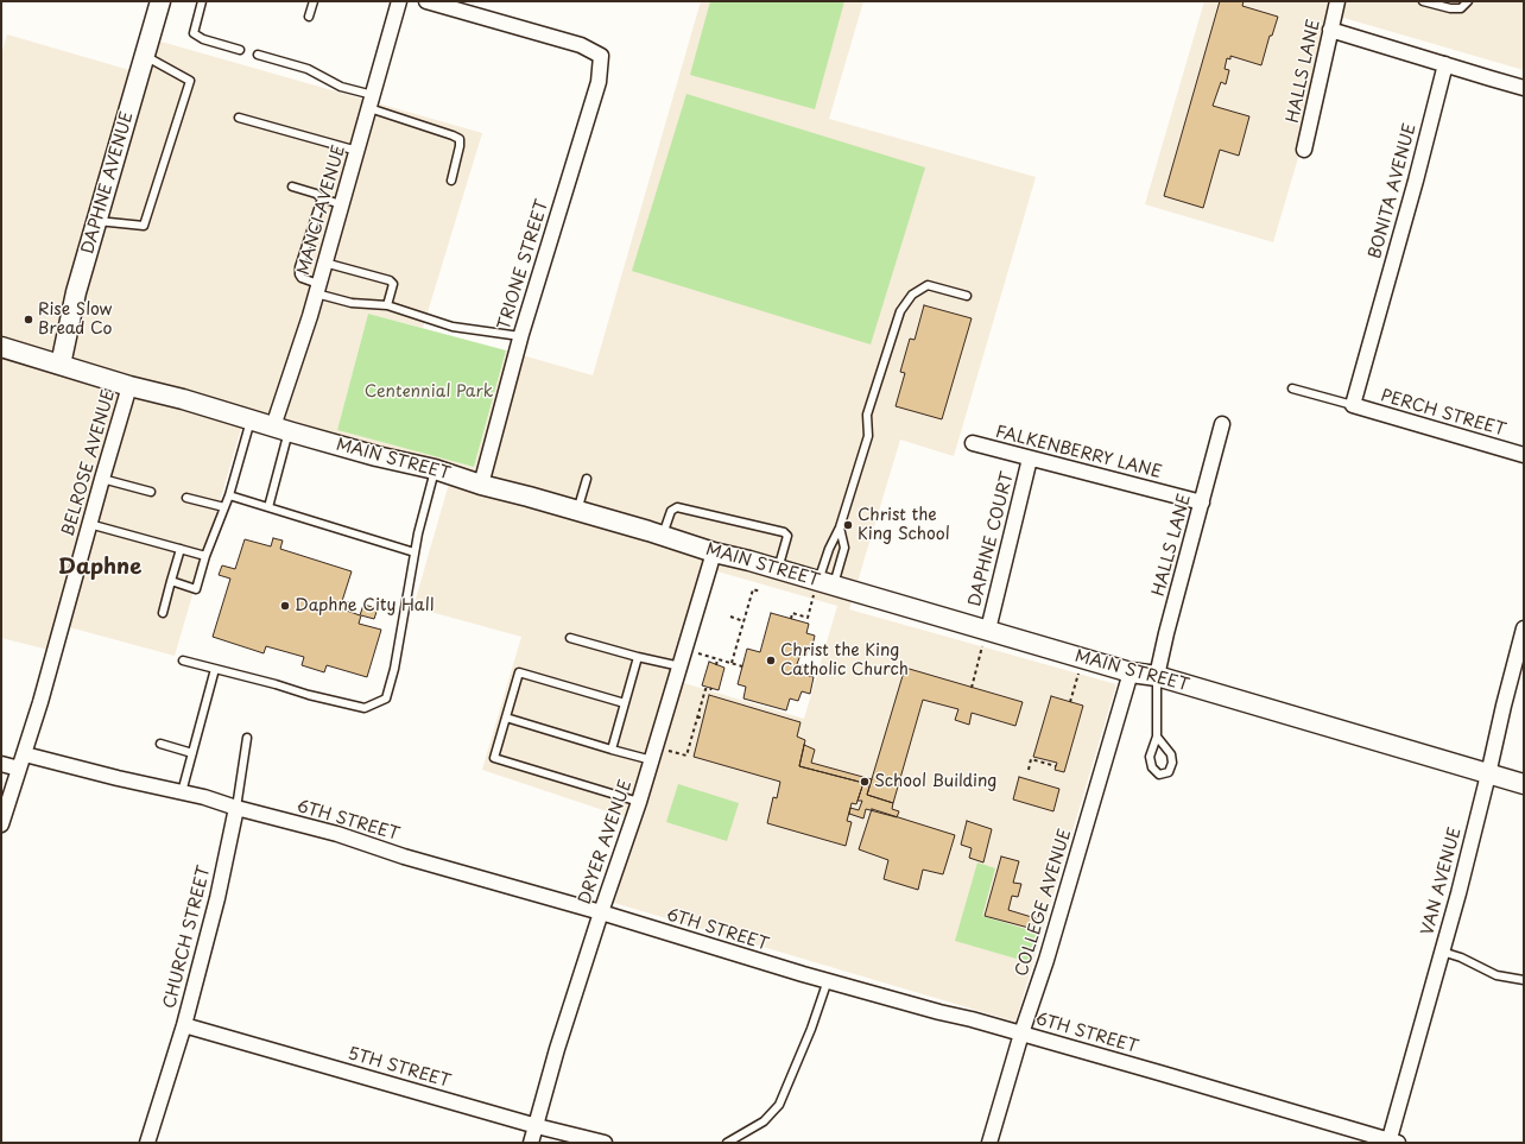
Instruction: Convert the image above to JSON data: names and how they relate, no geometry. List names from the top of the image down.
{
  "streets": {
    "main road": ["DAPHNE AVENUE", "MAIN STREET"],
    "street": [
      "HALLS LANE",
      "BONITA AVENUE",
      "MANCI AVENUE",
      "TRIONE STREET",
      "PERCH STREET",
      "FALKENBERRY LANE",
      "BELROSE AVENUE",
      "DAPHNE COURT",
      "6TH STREET",
      "DRYER AVENUE",
      "VAN AVENUE",
      "COLLEGE AVENUE",
      "CHURCH STREET",
      "5TH STREET"
    ]
  },
  "crossings": [
    ["HALLS LANE", "FALKENBERRY LANE"],
    ["HALLS LANE", "MAIN STREET"],
    ["DAPHNE AVENUE", "MAIN STREET"],
    ["BONITA AVENUE", "PERCH STREET"],
    ["MANCI AVENUE", "MAIN STREET"],
    ["TRIONE STREET", "MAIN STREET"],
    ["FALKENBERRY LANE", "DAPHNE COURT"],
    ["MAIN STREET", "BELROSE AVENUE"],
    ["MAIN STREET", "DAPHNE COURT"],
    ["MAIN STREET", "DRYER AVENUE"],
    ["MAIN STREET", "VAN AVENUE"],
    ["MAIN STREET", "COLLEGE AVENUE"],
    ["BELROSE AVENUE", "6TH STREET"],
    ["6TH STREET", "DRYER AVENUE"],
    ["6TH STREET", "VAN AVENUE"],
    ["6TH STREET", "COLLEGE AVENUE"],
    ["6TH STREET", "CHURCH STREET"],
    ["DRYER AVENUE", "5TH STREET"],
    ["CHURCH STREET", "5TH STREET"]
  ],
  "districts": ["Daphne"],
  "parks": ["Centennial Park"],
  "places": [
    "Rise Slow Bread Co",
    "Christ the King School",
    "Daphne City Hall",
    "Christ the King Catholic Church",
    "School Building"
  ]
}
